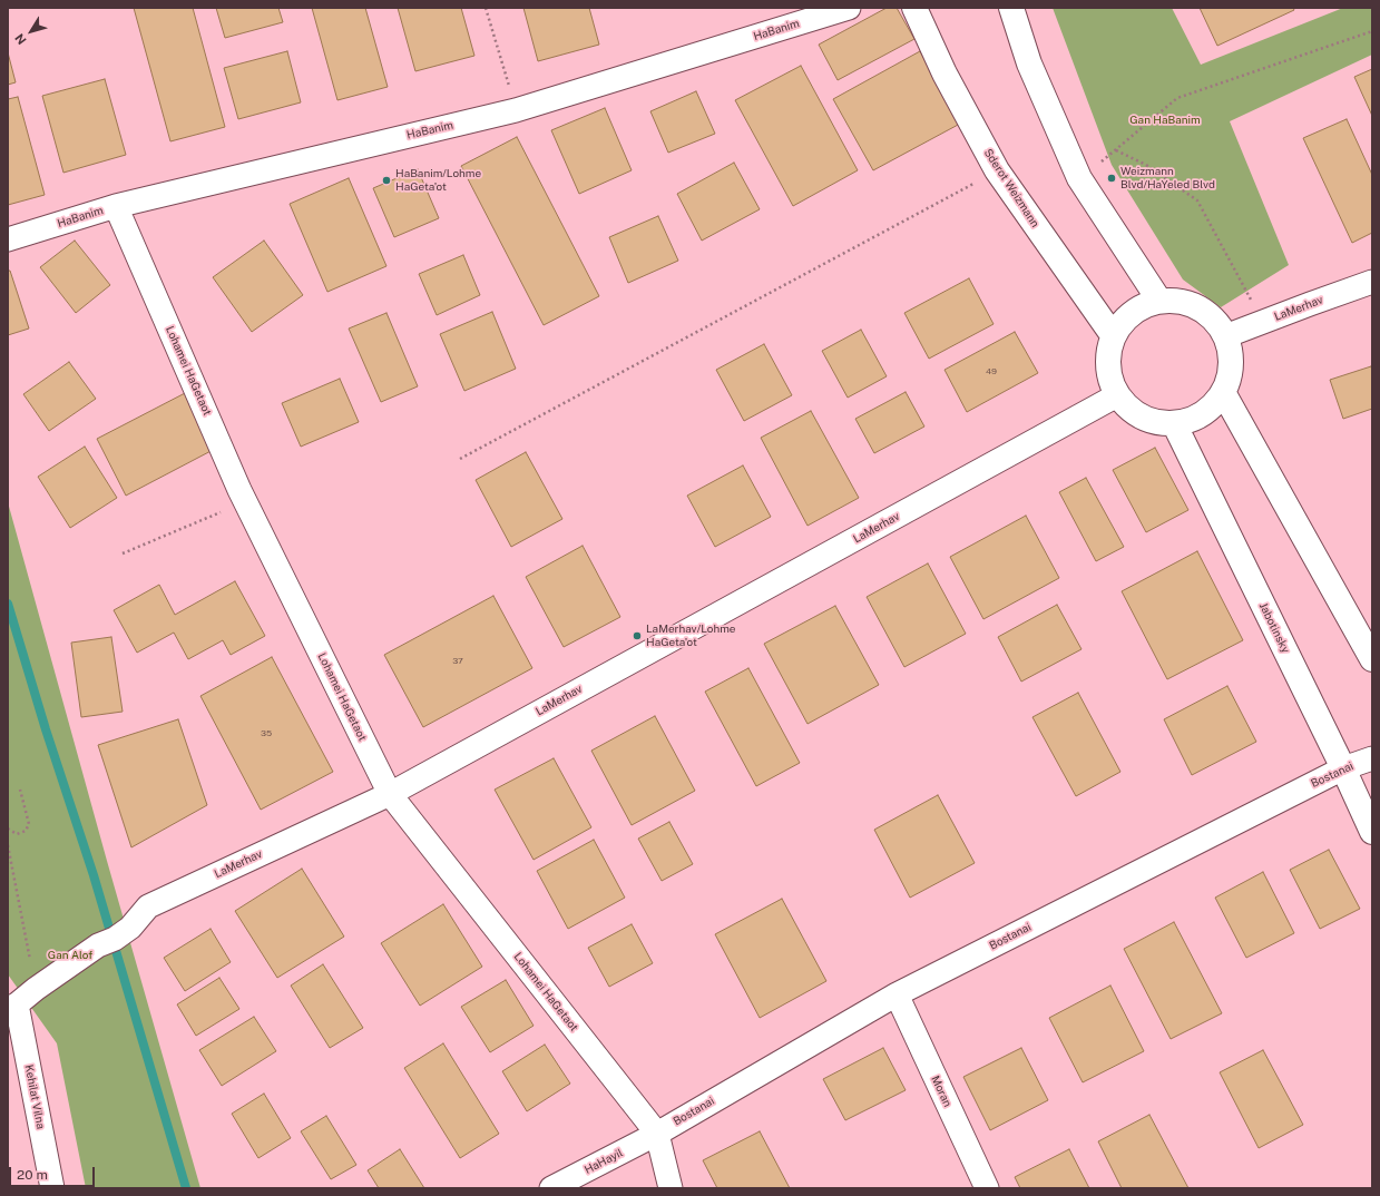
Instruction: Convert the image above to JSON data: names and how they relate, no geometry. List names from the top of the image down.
{
  "streets": {
    "street": [
      "HaBanim",
      "Sderot Weizmann",
      "LaMerhav",
      "Lohamei HaGetaot",
      "Jabotinsky",
      "Bostanai",
      "Moran",
      "Kehilat Vilna",
      "HaHayil"
    ]
  },
  "crossings": [
    ["HaBanim", "Lohamei HaGetaot"],
    ["Sderot Weizmann", "LaMerhav"],
    ["Sderot Weizmann", "Jabotinsky"],
    ["LaMerhav", "Lohamei HaGetaot"],
    ["LaMerhav", "Jabotinsky"],
    ["LaMerhav", "Kehilat Vilna"],
    ["Lohamei HaGetaot", "Bostanai"],
    ["Lohamei HaGetaot", "HaHayil"],
    ["Jabotinsky", "Bostanai"],
    ["Bostanai", "Moran"],
    ["Bostanai", "HaHayil"]
  ],
  "parks": ["Gan HaBanim", "Gan Alof"],
  "places": ["Weizmann Blvd/HaYeled Blvd", "HaBanim/Lohme HaGeta'ot", "LaMerhav/Lohme HaGeta'ot"],
  "house_numbers": ["49", "37", "35"],
  "scale_bar": "20 m",
  "north": "bottom left"
}
